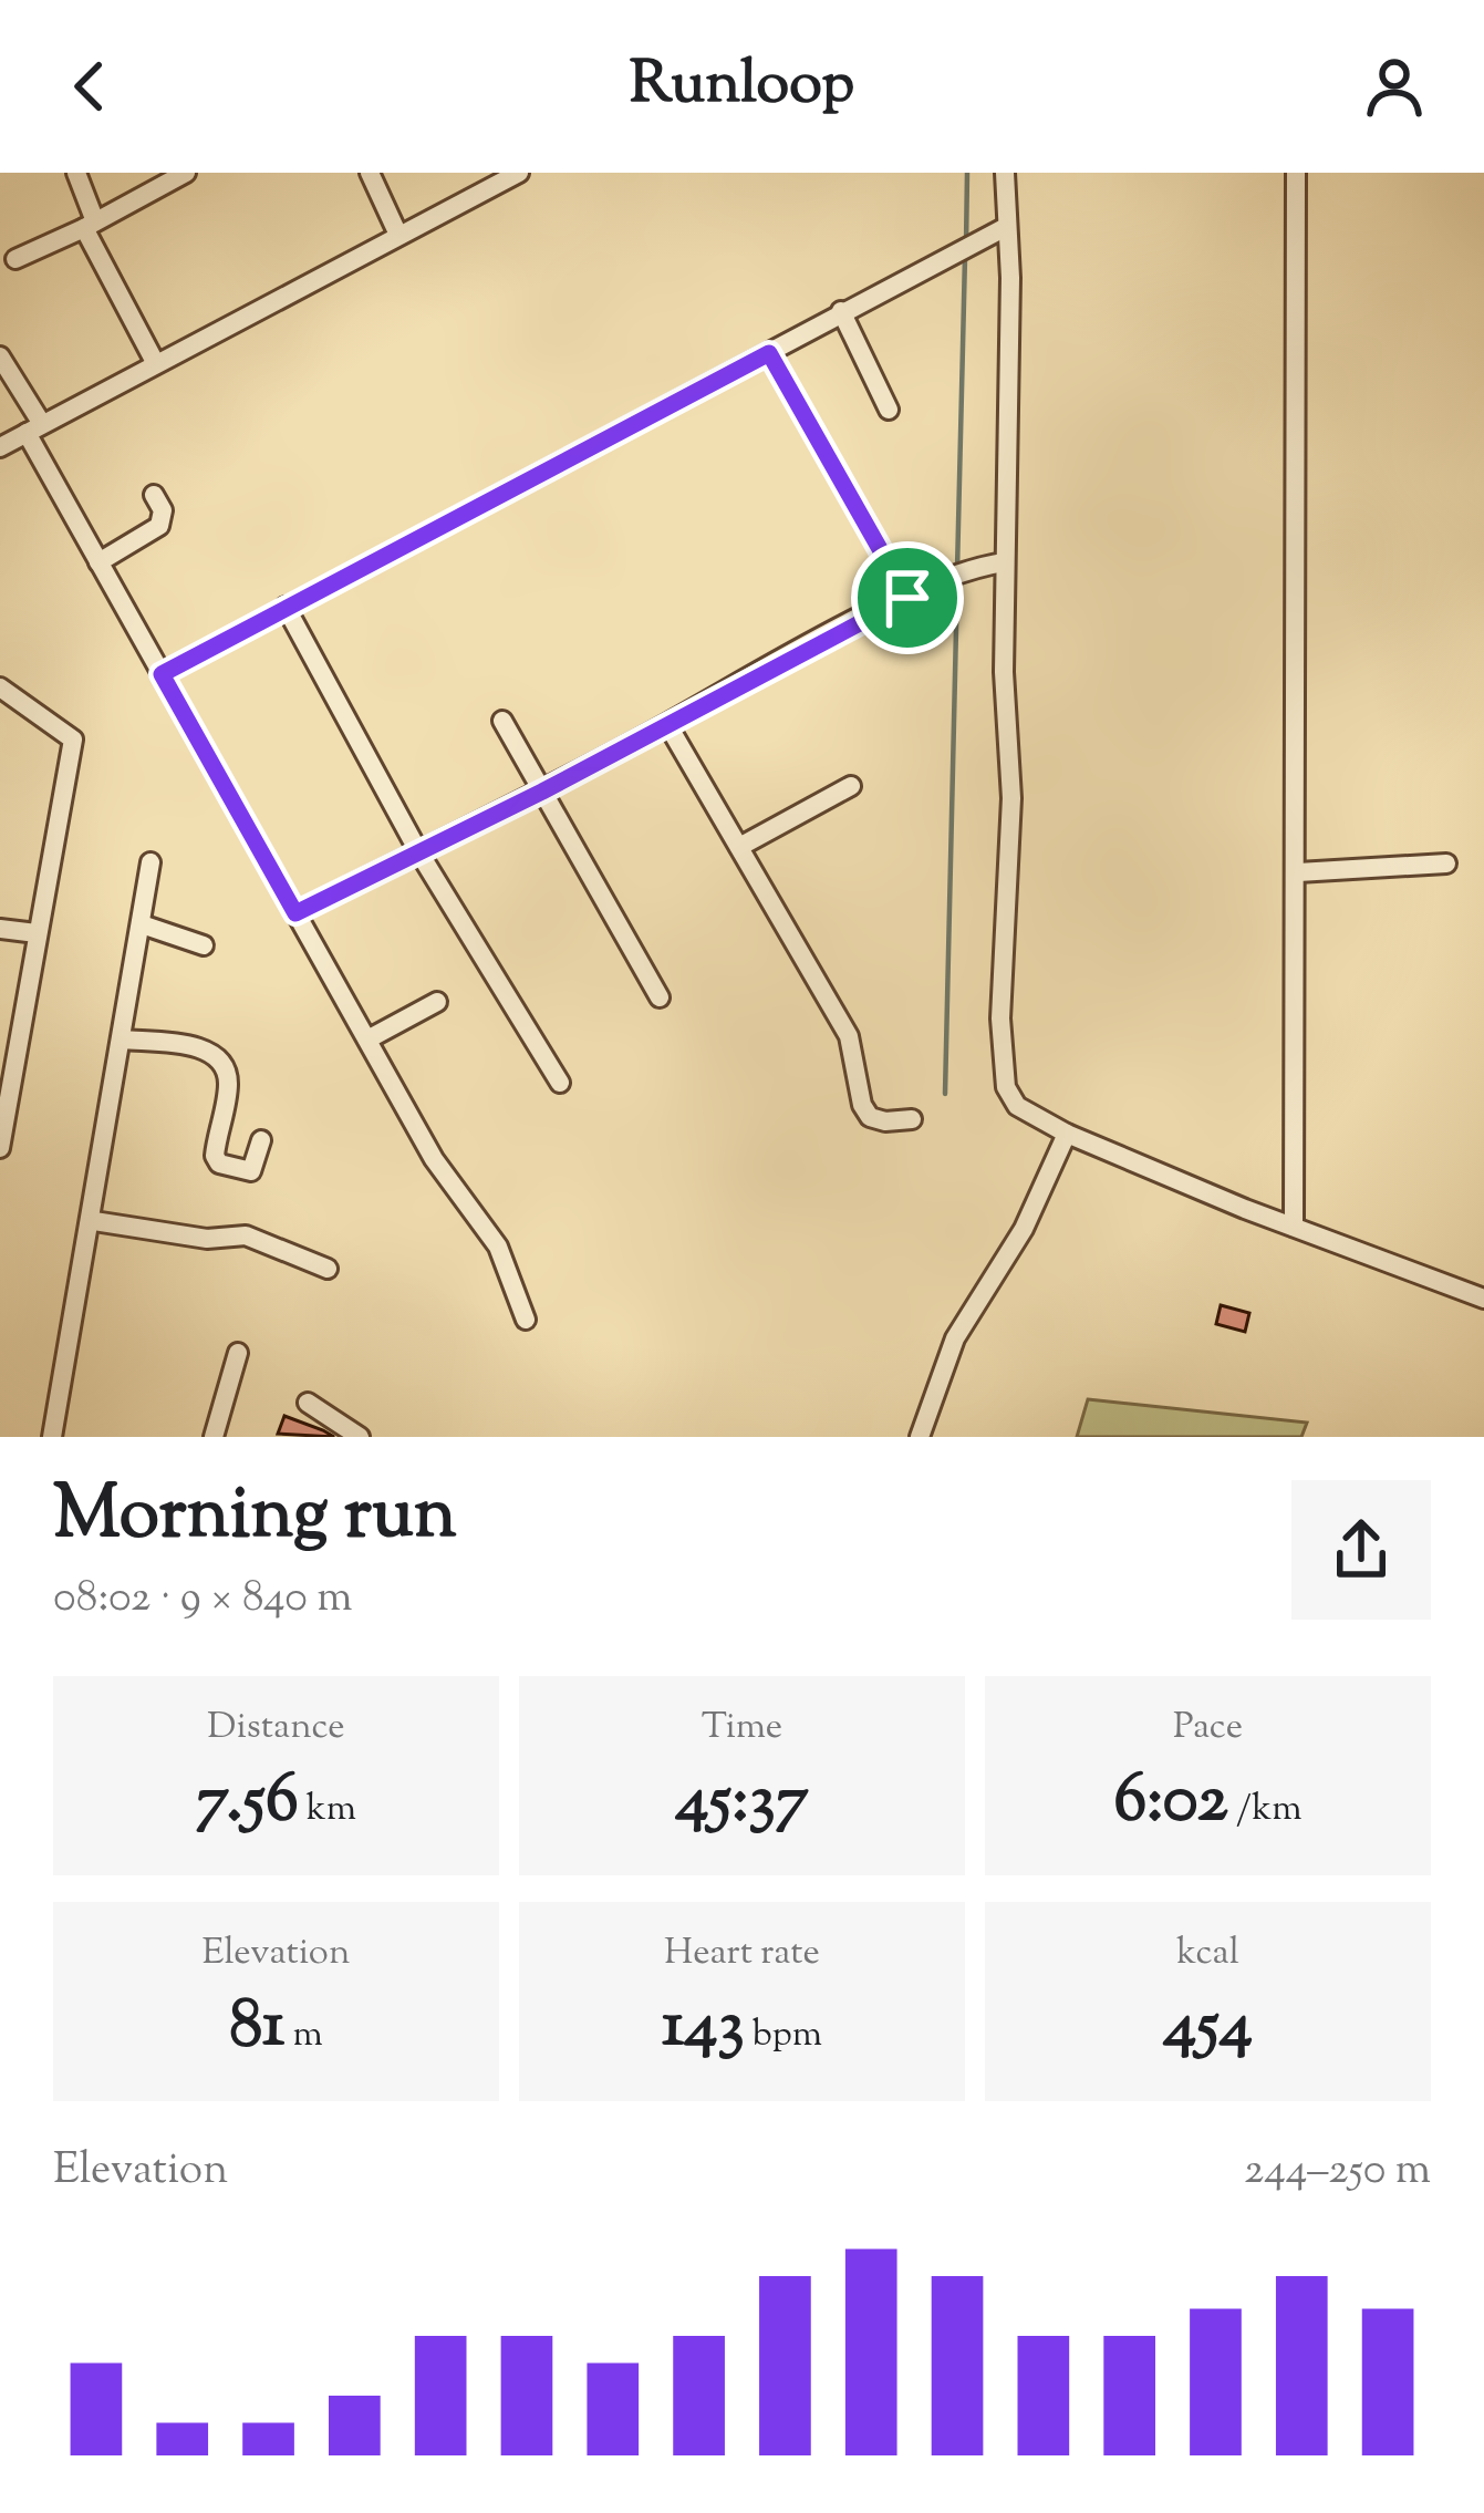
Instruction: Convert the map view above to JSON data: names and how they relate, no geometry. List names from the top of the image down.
{
  "page": {
    "header": "Runloop",
    "heading": ["Morning run", "08:02 · 9 × 840 m"],
    "stats": [
      ["Distance", "7.56 km"],
      ["Time", "45:37"],
      ["Pace", "6:02 /km"],
      ["Elevation", "81 m"],
      ["Heart rate", "143 bpm"],
      ["kcal", "454"]
    ],
    "chart": ["Elevation", "244–250 m"]
  }
}
